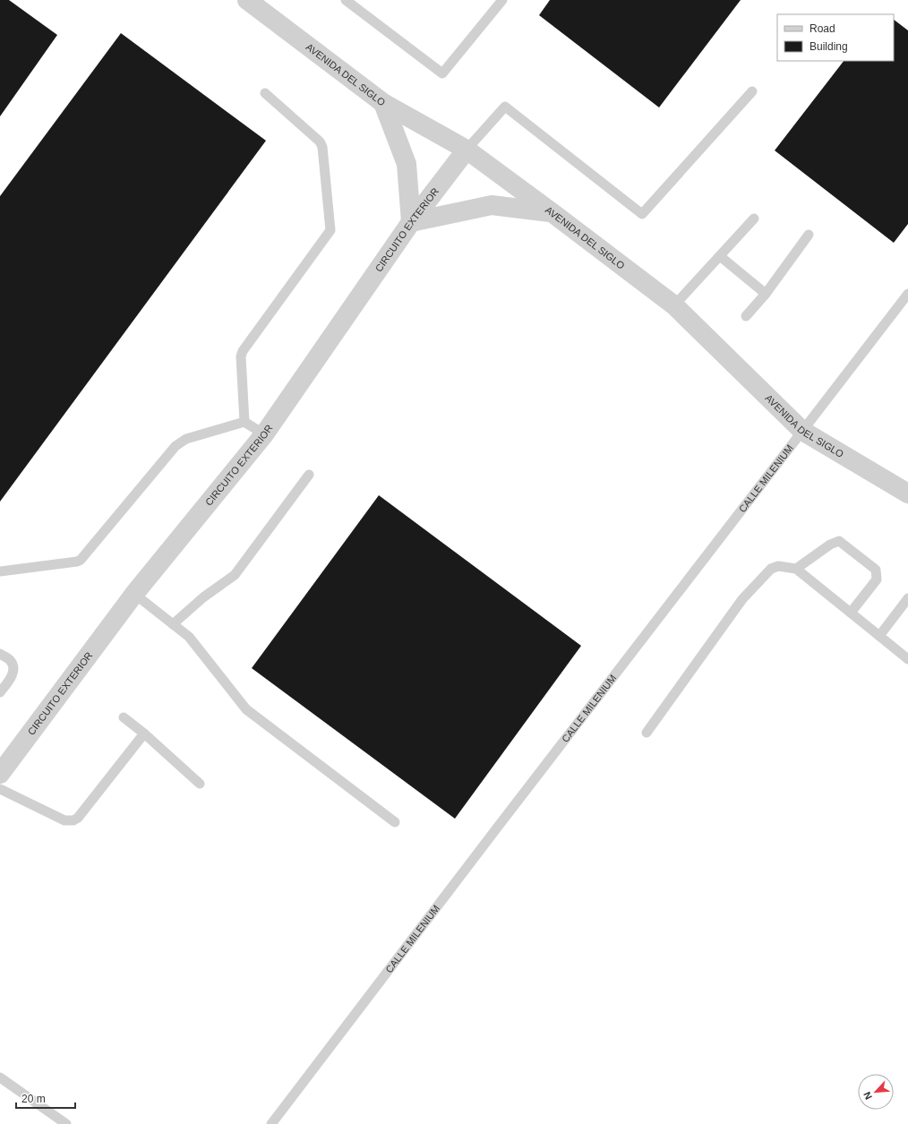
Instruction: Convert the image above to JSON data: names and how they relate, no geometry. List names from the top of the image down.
{
  "streets": {
    "street": ["AVENIDA DEL SIGLO", "CIRCUITO EXTERIOR"],
    "lane": ["CALLE MILENIUM"]
  },
  "crossings": [
    ["AVENIDA DEL SIGLO", "CIRCUITO EXTERIOR"],
    ["AVENIDA DEL SIGLO", "CALLE MILENIUM"]
  ],
  "legend": ["Road", "Building"],
  "scale_bar": "20 m",
  "north": "bottom left"
}
